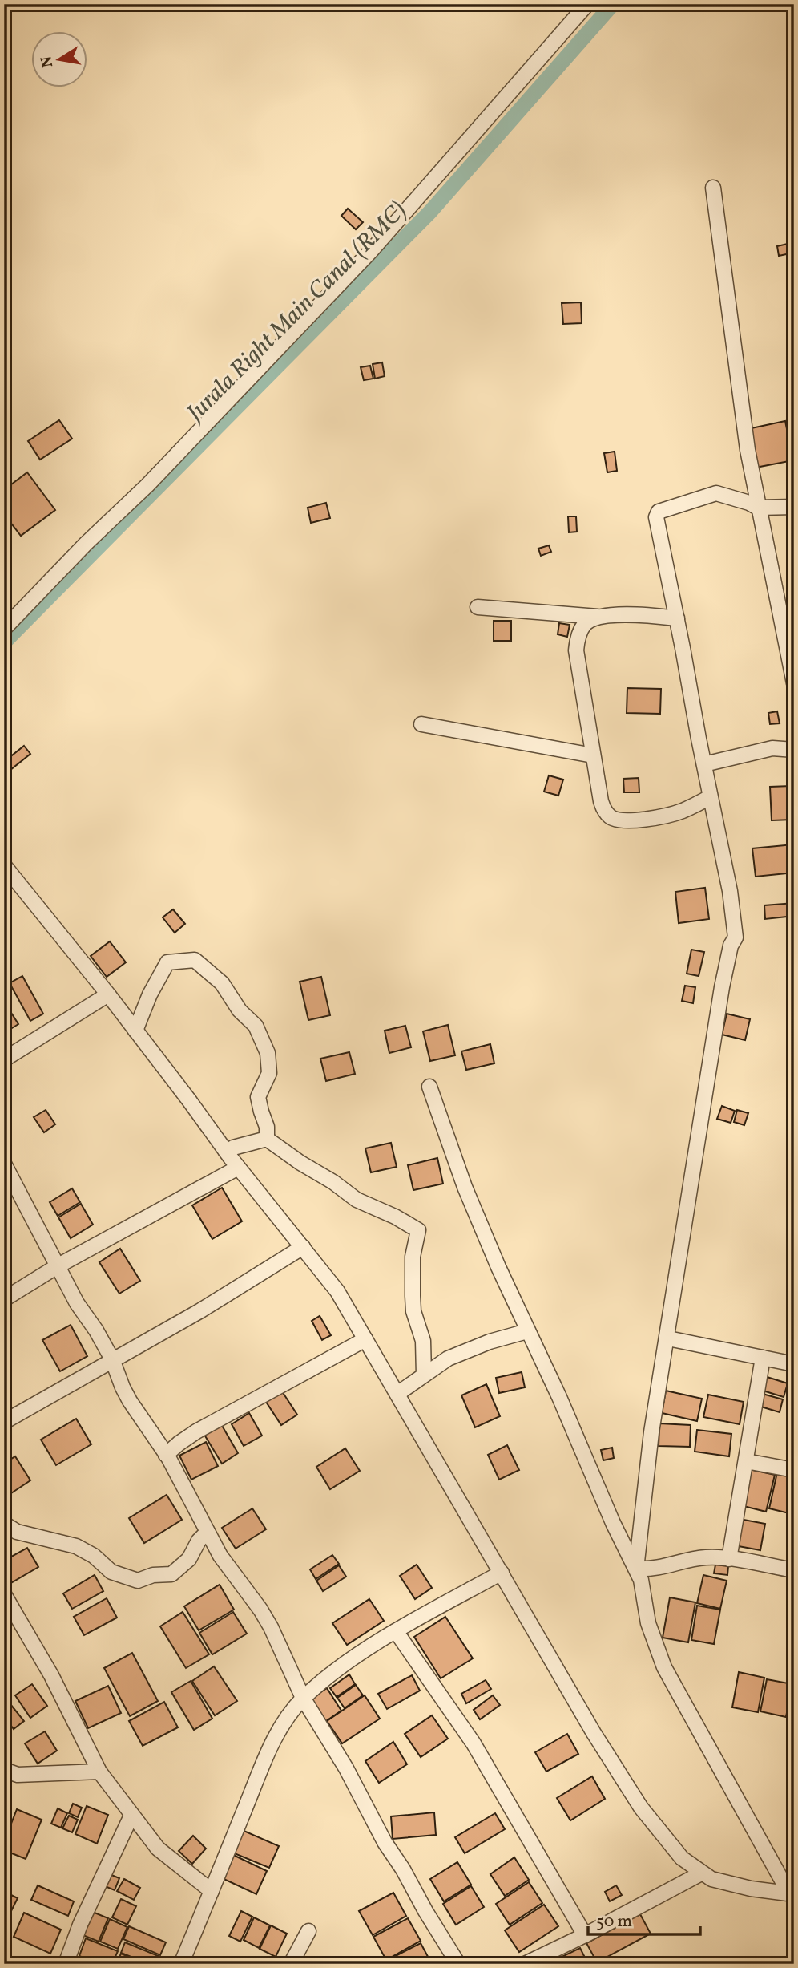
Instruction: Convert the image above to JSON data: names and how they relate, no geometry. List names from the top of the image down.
{
  "water": ["Jurala Right Main Canal (RMC)"],
  "scale_bar": "50 m",
  "north": "left"
}
